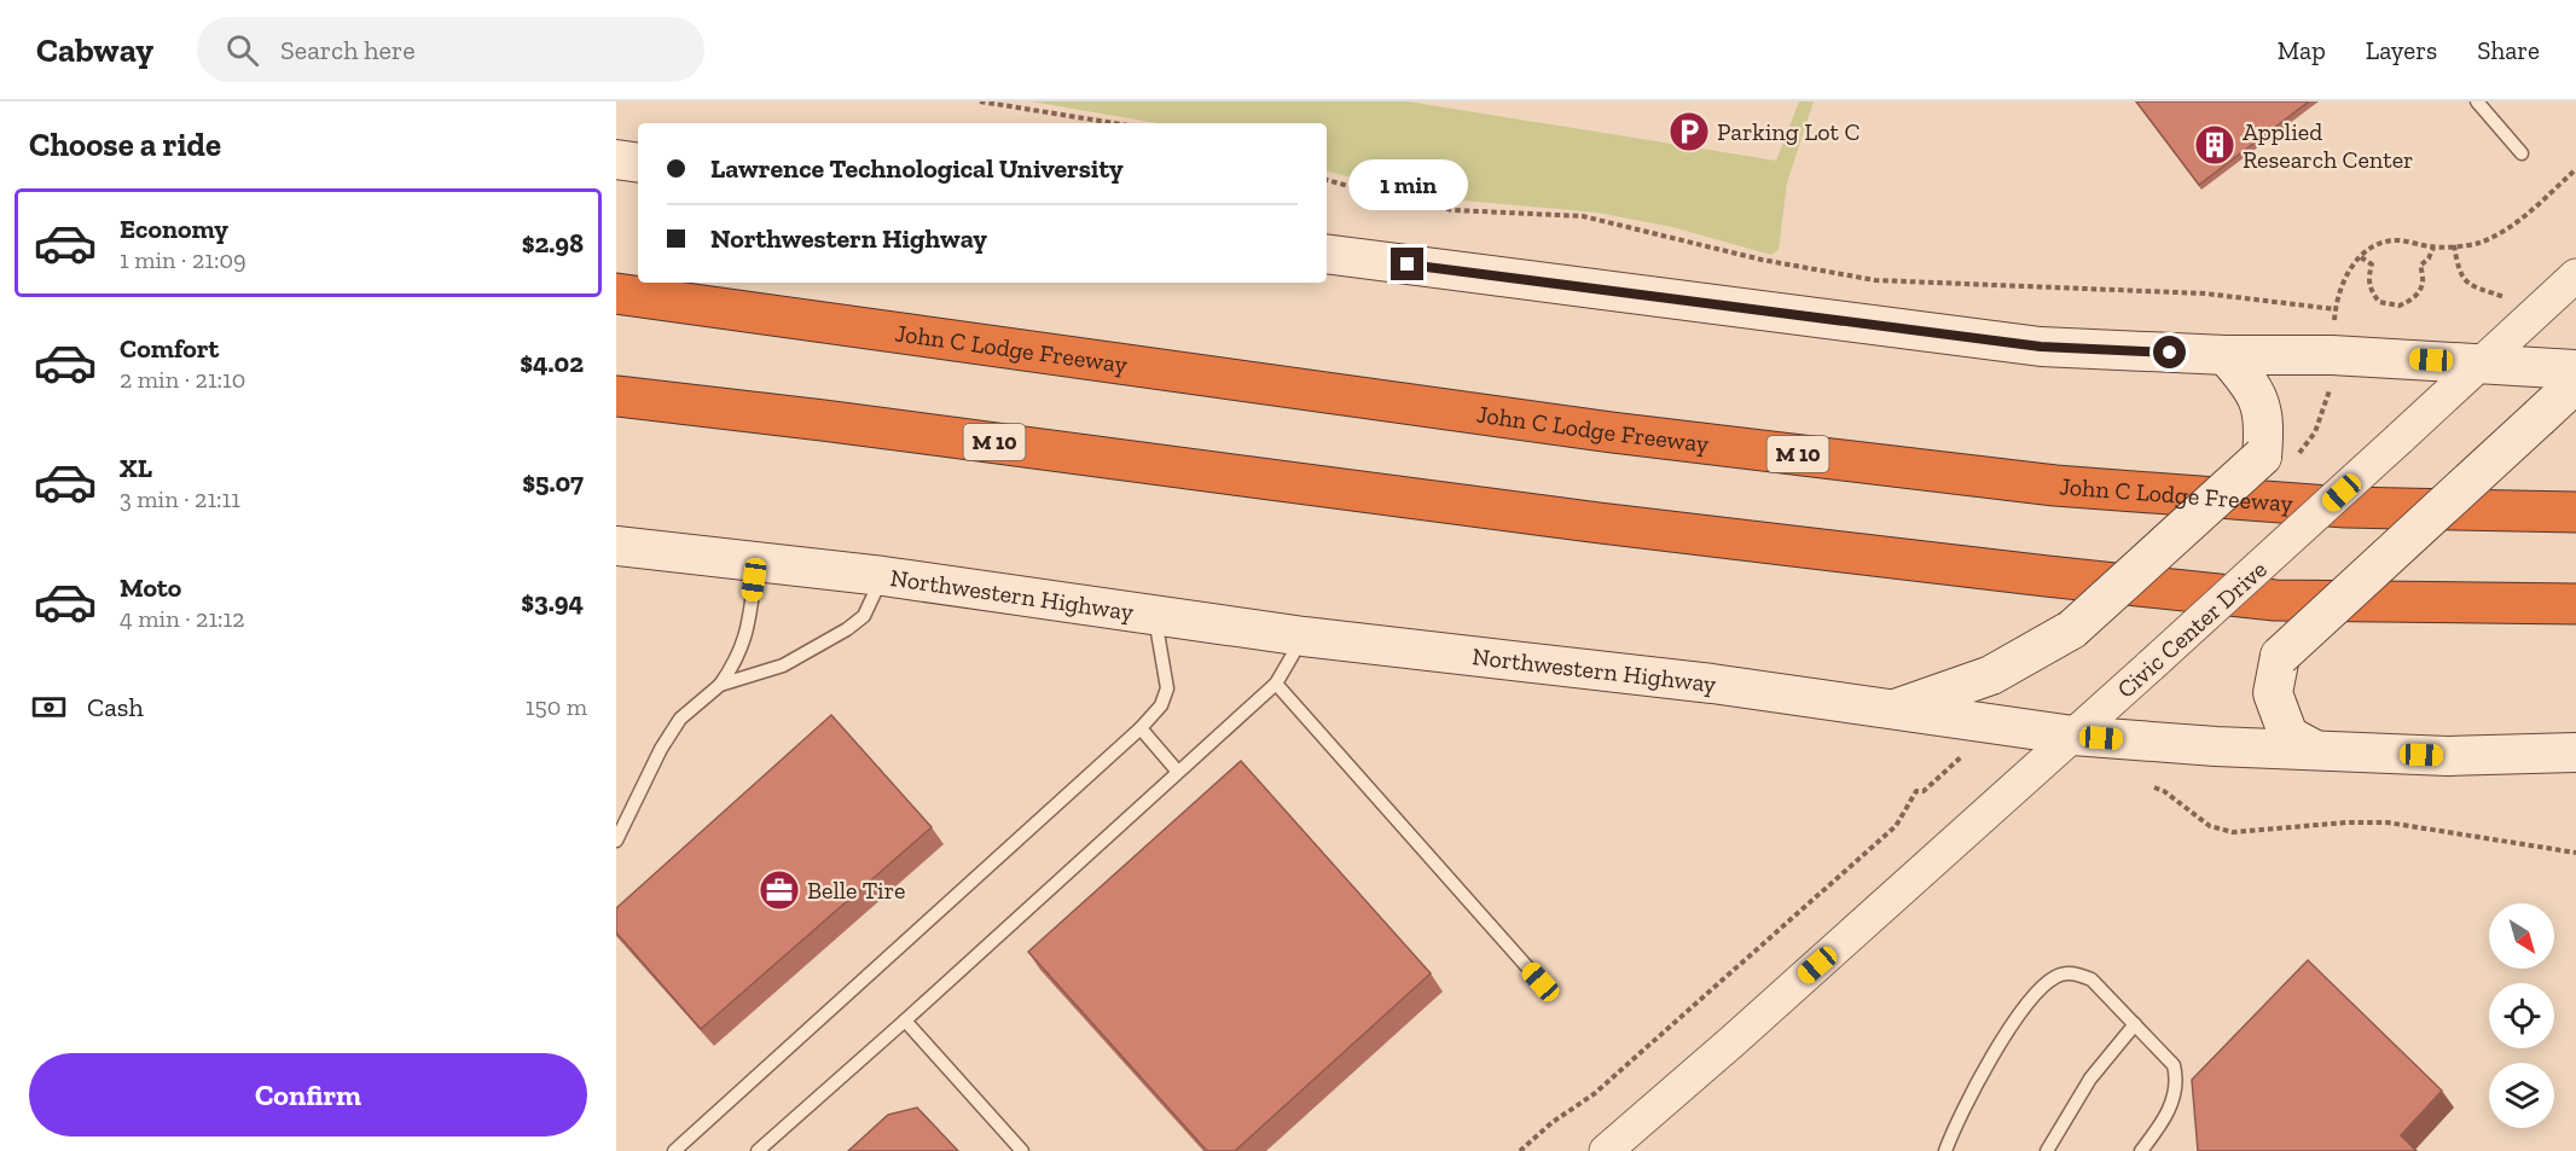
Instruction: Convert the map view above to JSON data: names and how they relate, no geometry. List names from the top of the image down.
{
  "streets": {
    "highway": ["John C Lodge Freeway", "M 10"],
    "main road": ["Northwestern Highway"],
    "street": ["Civic Center Drive"]
  },
  "crossings": [
    ["Northwestern Highway", "Civic Center Drive"]
  ],
  "places": {
    "parking": ["Parking Lot C"],
    "building": ["Applied Research Center"],
    "office": ["Belle Tire"]
  },
  "north": "bottom right",
  "page": {
    "header": "Cabway",
    "search": "Search here",
    "nav": ["Map", "Layers", "Share"],
    "heading": "Choose a ride",
    "banner": ["Lawrence Technological University", "Northwestern Highway"],
    "bubble": "1 min",
    "list": [
      {
        "name": "Economy",
        "note": "1 min · 21:09",
        "value": "$2.98"
      },
      {
        "name": "Comfort",
        "note": "2 min · 21:10",
        "value": "$4.02"
      },
      {
        "name": "XL",
        "note": "3 min · 21:11",
        "value": "$5.07"
      },
      {
        "name": "Moto",
        "note": "4 min · 21:12",
        "value": "$3.94"
      }
    ],
    "pay": ["Cash", "150 m"],
    "buttons": "Confirm"
  }
}
